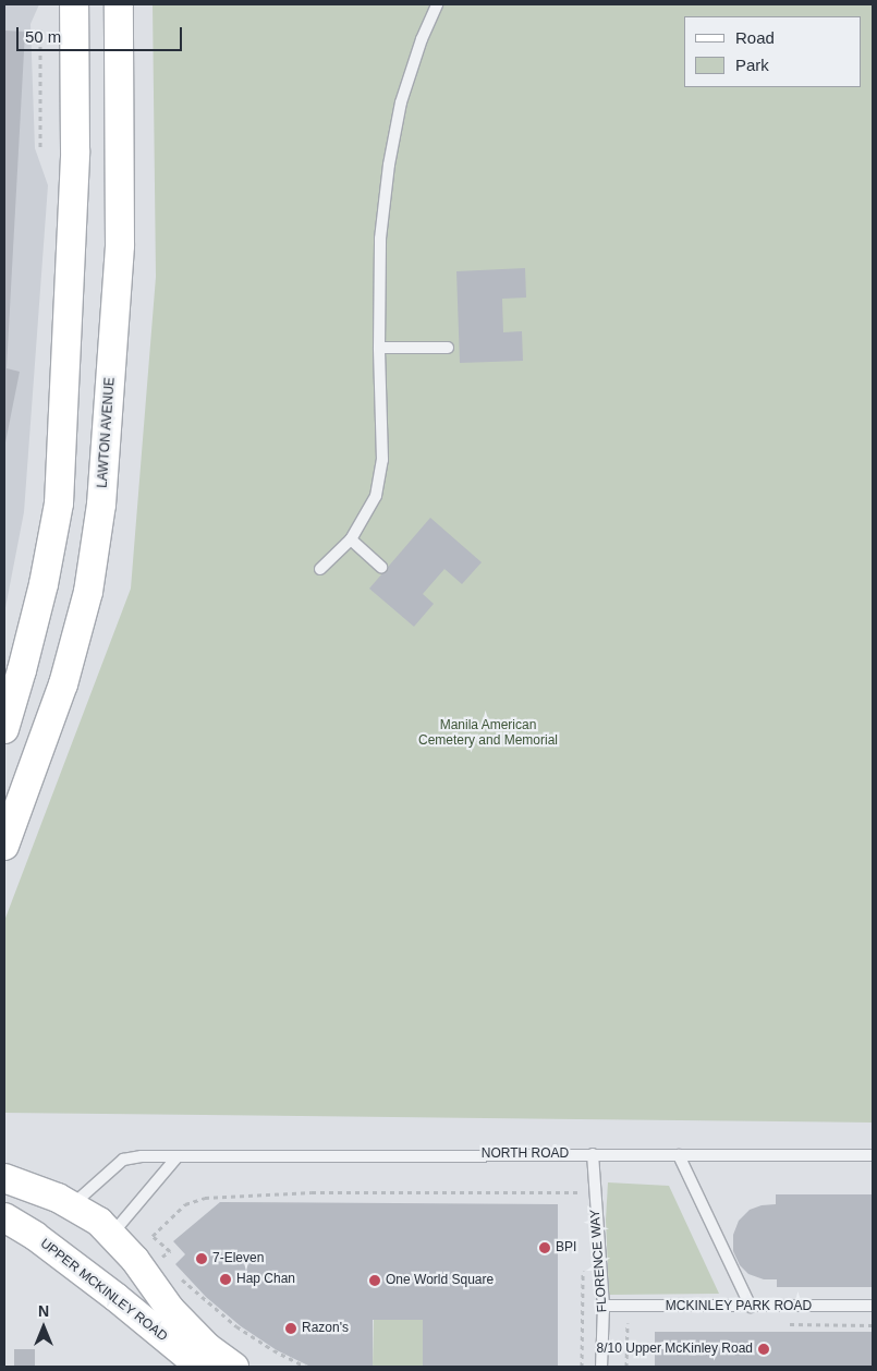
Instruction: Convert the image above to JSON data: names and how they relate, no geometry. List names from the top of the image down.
{
  "streets": {
    "main road": ["LAWTON AVENUE", "UPPER MCKINLEY ROAD"],
    "lane": ["NORTH ROAD", "FLORENCE WAY", "MCKINLEY PARK ROAD"]
  },
  "crossings": [
    ["NORTH ROAD", "FLORENCE WAY"],
    ["NORTH ROAD", "UPPER MCKINLEY ROAD"],
    ["FLORENCE WAY", "MCKINLEY PARK ROAD"]
  ],
  "parks": ["Manila American Cemetery and Memorial"],
  "places": [
    "BPI",
    "7-Eleven",
    "Hap Chan",
    "One World Square",
    "Razon's",
    "8/10 Upper McKinley Road"
  ],
  "legend": ["Road", "Park"],
  "scale_bar": "50 m",
  "north": "top"
}
